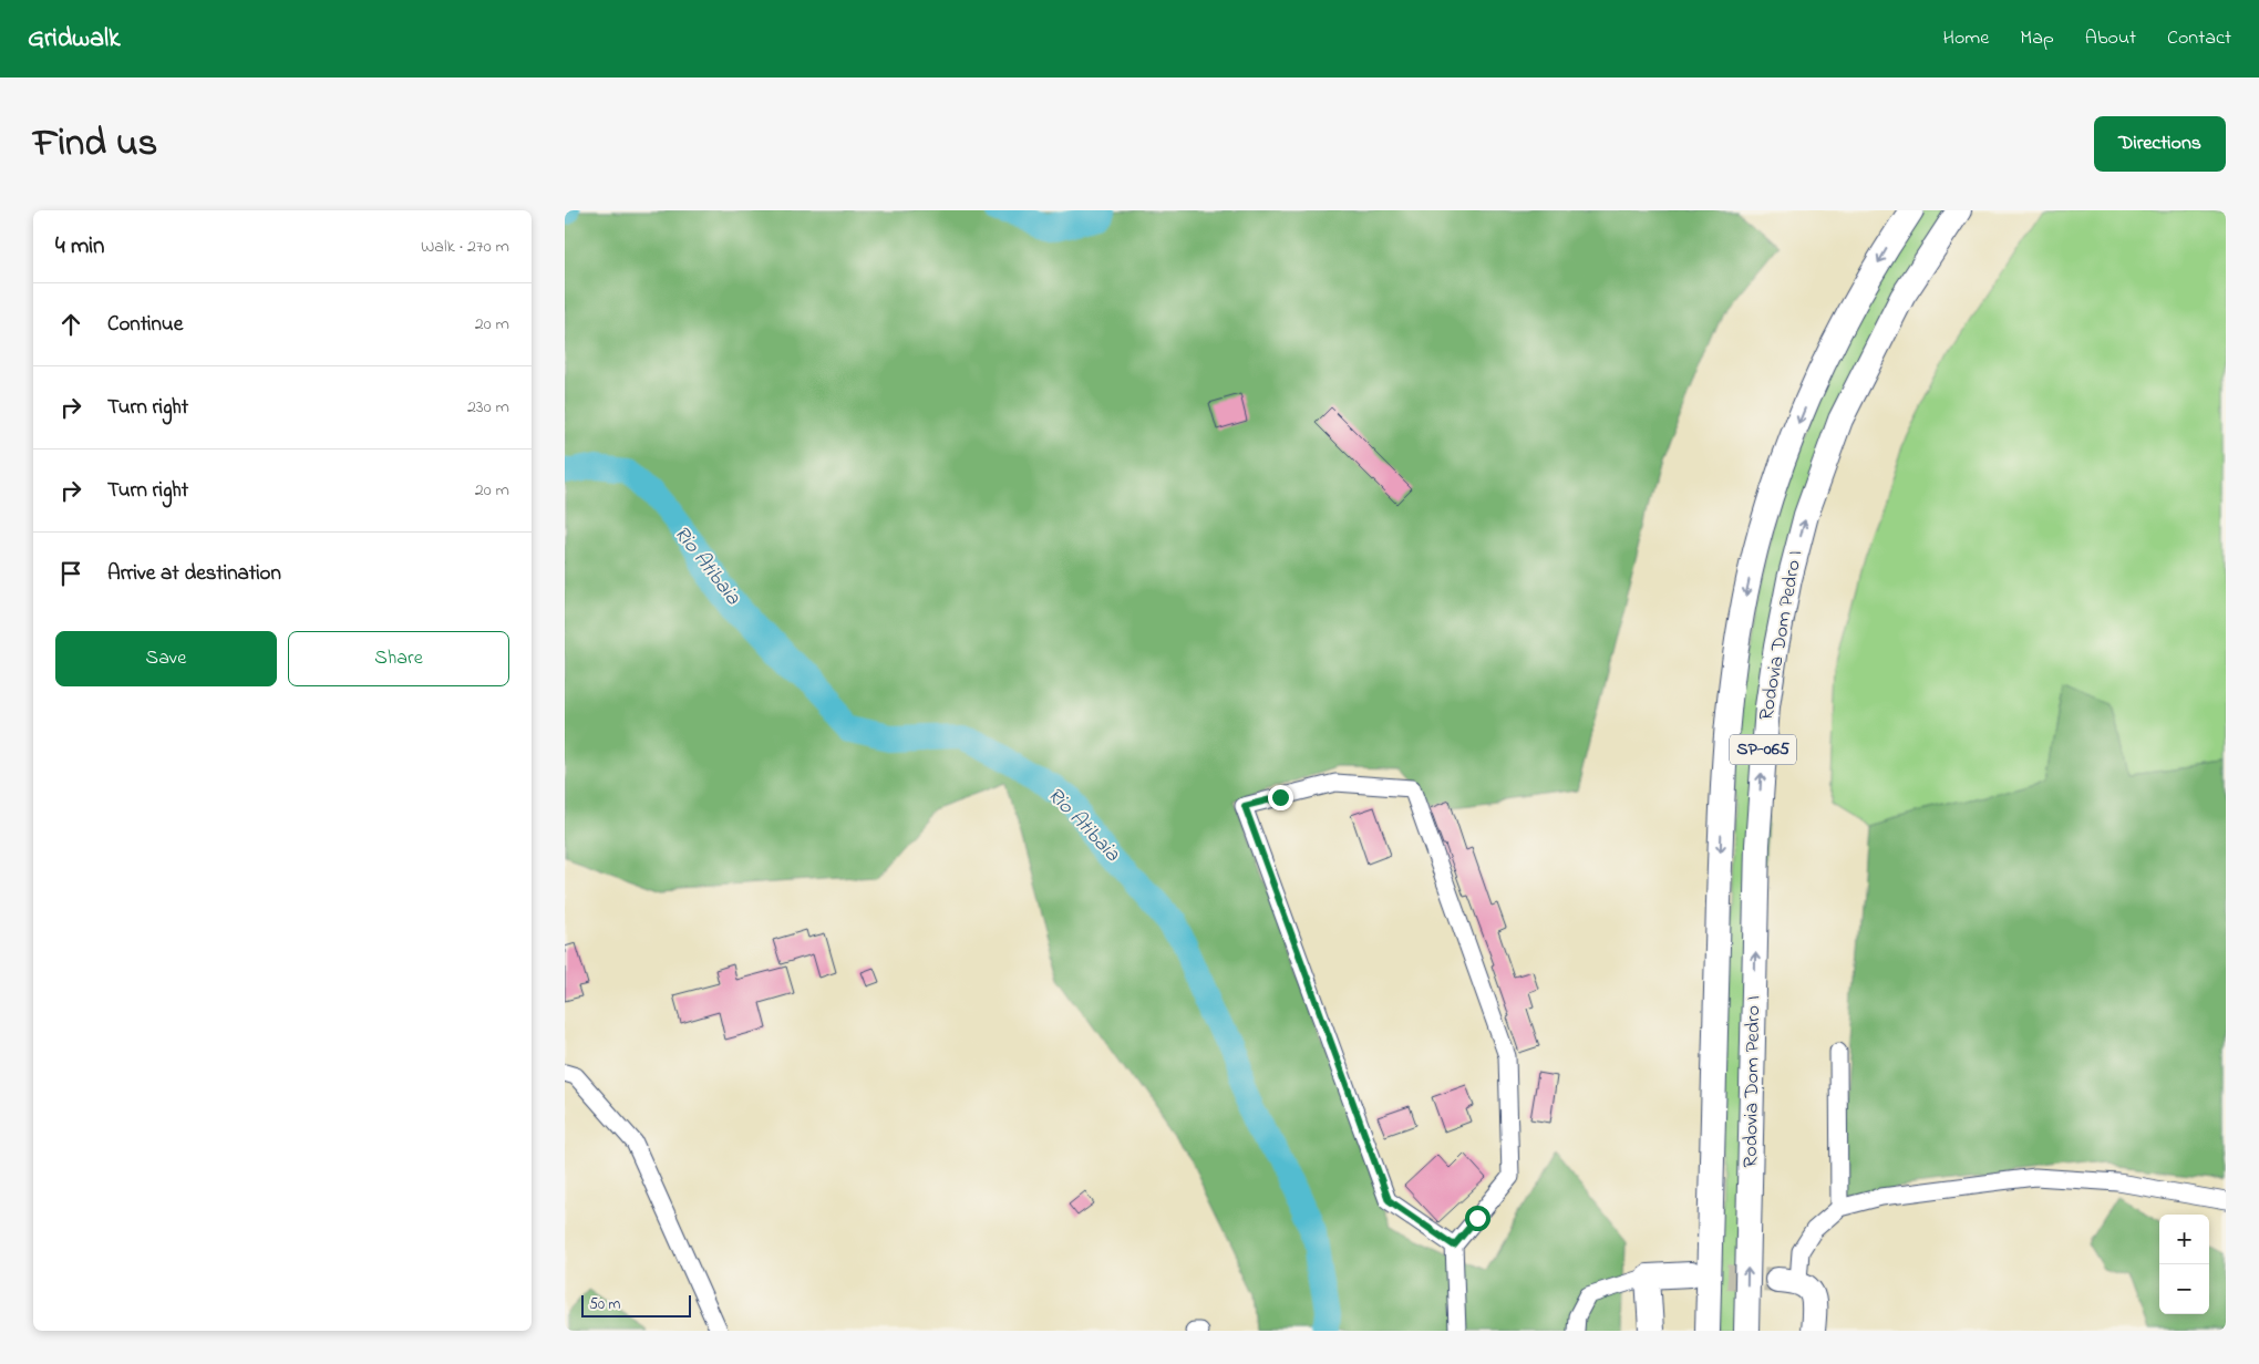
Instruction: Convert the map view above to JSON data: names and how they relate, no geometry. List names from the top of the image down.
{
  "streets": {
    "highway": ["Rodovia Dom Pedro I", "SP-065"]
  },
  "water": ["Rio Atibaia"],
  "scale_bar": "50 m",
  "page": {
    "header": "Gridwalk",
    "nav": [
      "Home",
      "Map",
      "About",
      "Contact"
    ],
    "title": "Find us",
    "buttons": [
      "Directions",
      ["Save", "Share"]
    ],
    "heading": ["4 min", "Walk · 270 m"],
    "list": [
      ["Continue", "20 m"],
      ["Turn right", "230 m"],
      ["Turn right", "20 m"],
      "Arrive at destination"
    ],
    "map_buttons": ["+", "−"],
    "scale": "50 m"
  }
}
